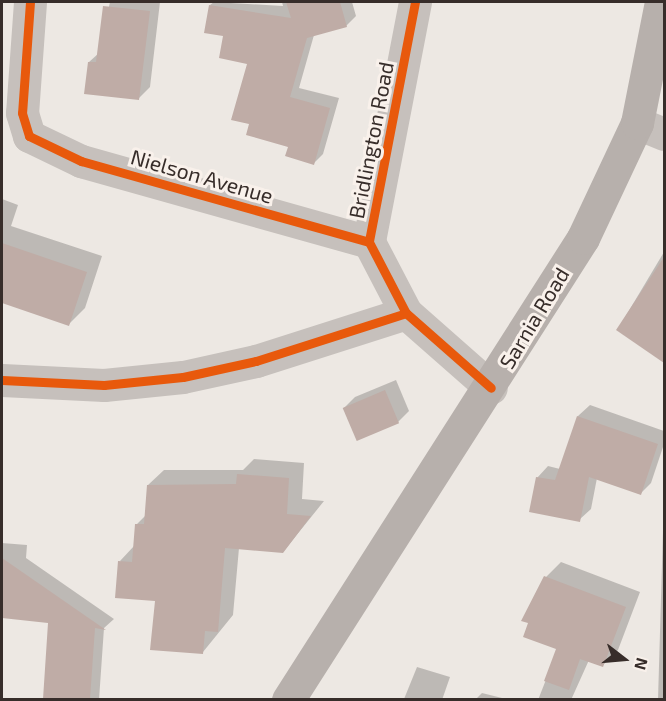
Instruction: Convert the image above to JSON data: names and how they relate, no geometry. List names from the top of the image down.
{
  "streets": {
    "main road": ["Sarnia Road"],
    "street": ["Bridlington Road", "Nielson Avenue"]
  },
  "crossings": [
    ["Bridlington Road", "Nielson Avenue"]
  ],
  "north": "right"
}
